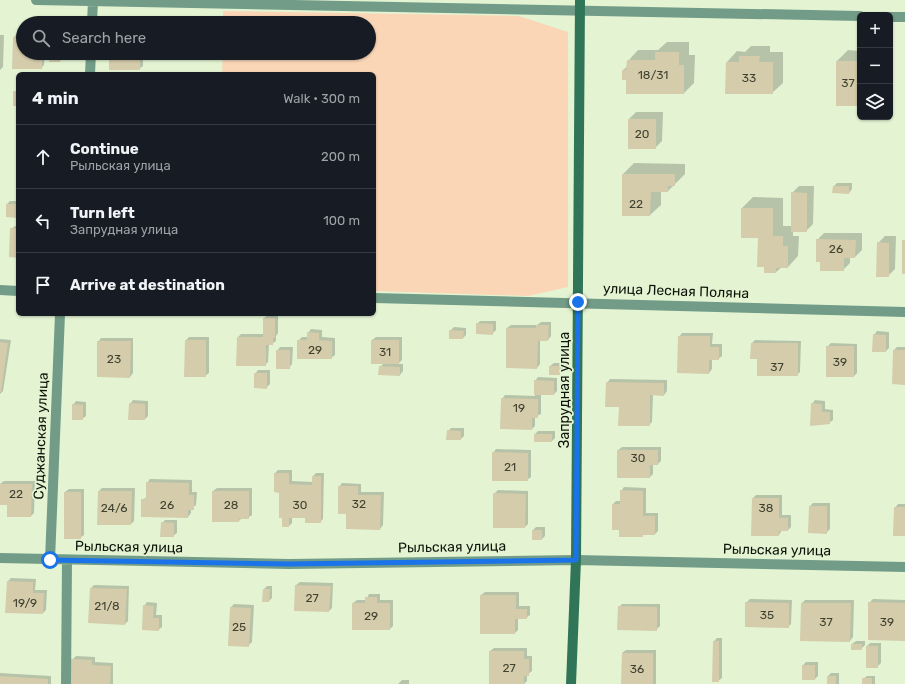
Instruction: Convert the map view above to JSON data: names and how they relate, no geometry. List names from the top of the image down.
{
  "streets": {
    "street": [
      "улица Лесная Поляна",
      "Запрудная улица",
      "Суджанская улица",
      "Рыльская улица"
    ]
  },
  "crossings": [
    ["улица Лесная Поляна", "Запрудная улица"],
    ["Запрудная улица", "Рыльская улица"],
    ["Суджанская улица", "Рыльская улица"]
  ],
  "house_numbers": [
    "18/31",
    "33",
    "37",
    "20",
    "22",
    "26",
    "29",
    "31",
    "23",
    "39",
    "37",
    "19",
    "30",
    "21",
    "22",
    "32",
    "26",
    "28",
    "30",
    "24/6",
    "38",
    "27",
    "19/9",
    "21/8",
    "35",
    "29",
    "37",
    "39",
    "25",
    "27",
    "36"
  ],
  "page": {
    "map_buttons": ["+", "−"],
    "search": "Search here",
    "heading": ["4 min", "Walk · 300 m"],
    "list": [
      ["Continue", "Рыльская улица", "200 m"],
      ["Turn left", "Запрудная улица", "100 m"],
      "Arrive at destination"
    ]
  }
}
